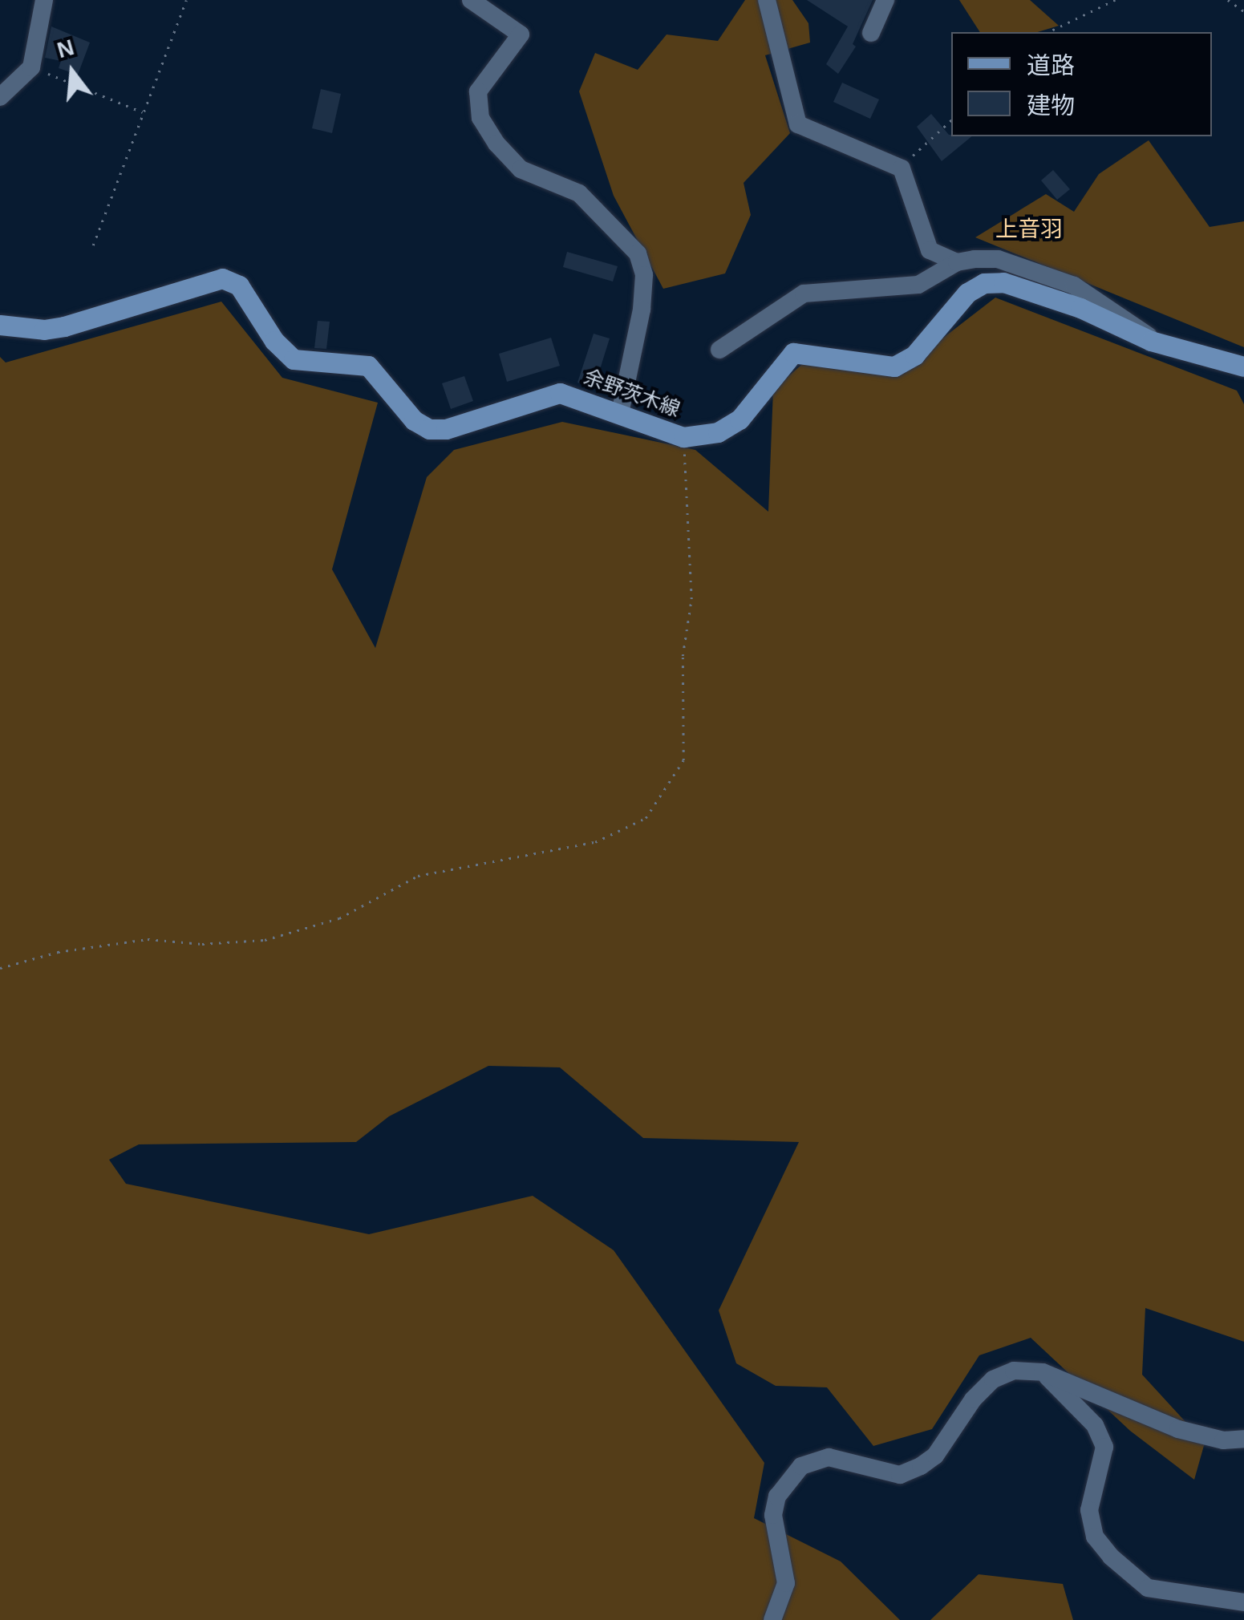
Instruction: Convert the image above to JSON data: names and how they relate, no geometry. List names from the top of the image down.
{
  "streets": {
    "main road": ["余野茨木線"]
  },
  "districts": ["上音羽"],
  "legend": ["道路", "建物"],
  "north": "top"
}
